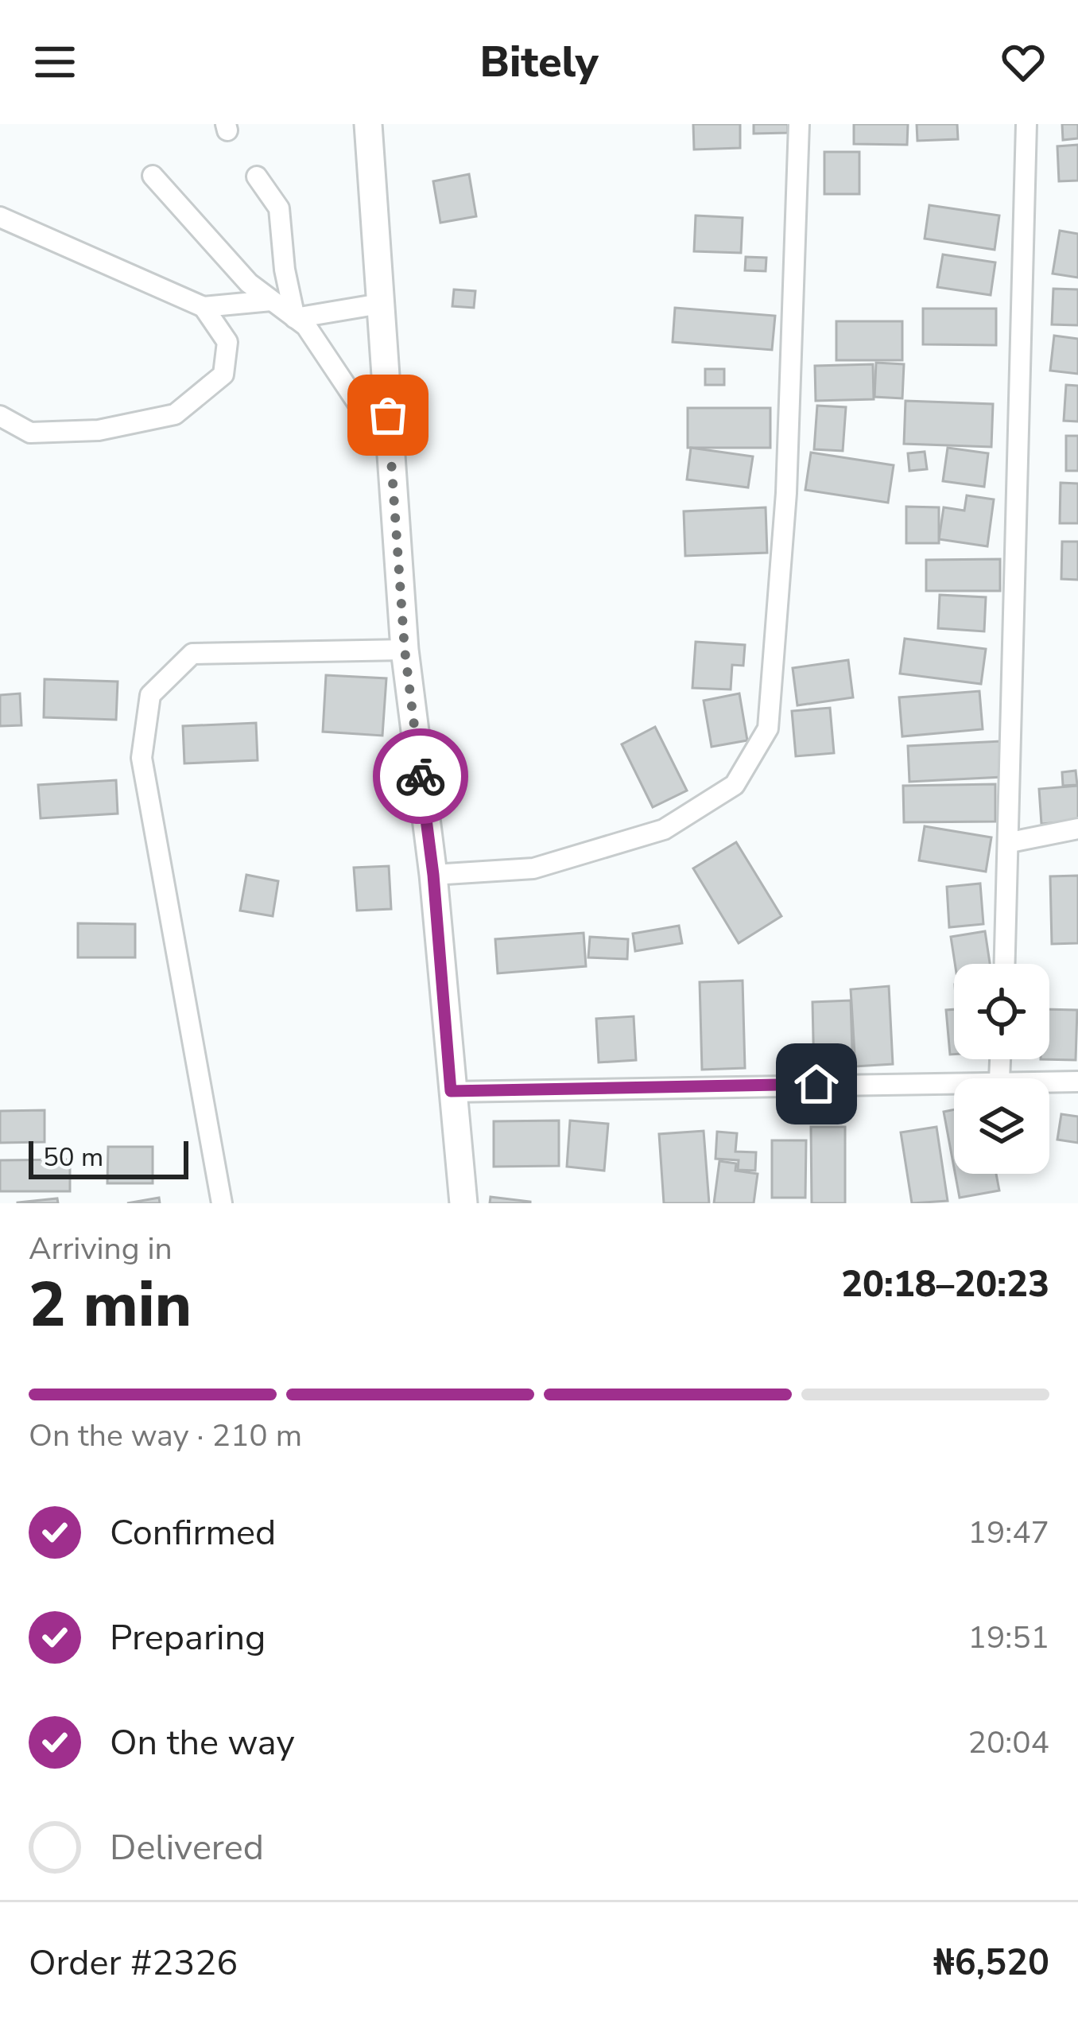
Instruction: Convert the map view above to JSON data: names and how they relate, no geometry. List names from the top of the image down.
{
  "scale_bar": "50 m",
  "page": {
    "header": "Bitely",
    "scale": "50 m",
    "heading": ["2 min", "Arriving in", "20:18–20:23"],
    "panel": ["Order #2326", "₦6,520"],
    "bar": "On the way · 210 m",
    "list": [
      ["Confirmed", "19:47"],
      ["Preparing", "19:51"],
      ["On the way", "20:04"],
      "Delivered"
    ]
  }
}
